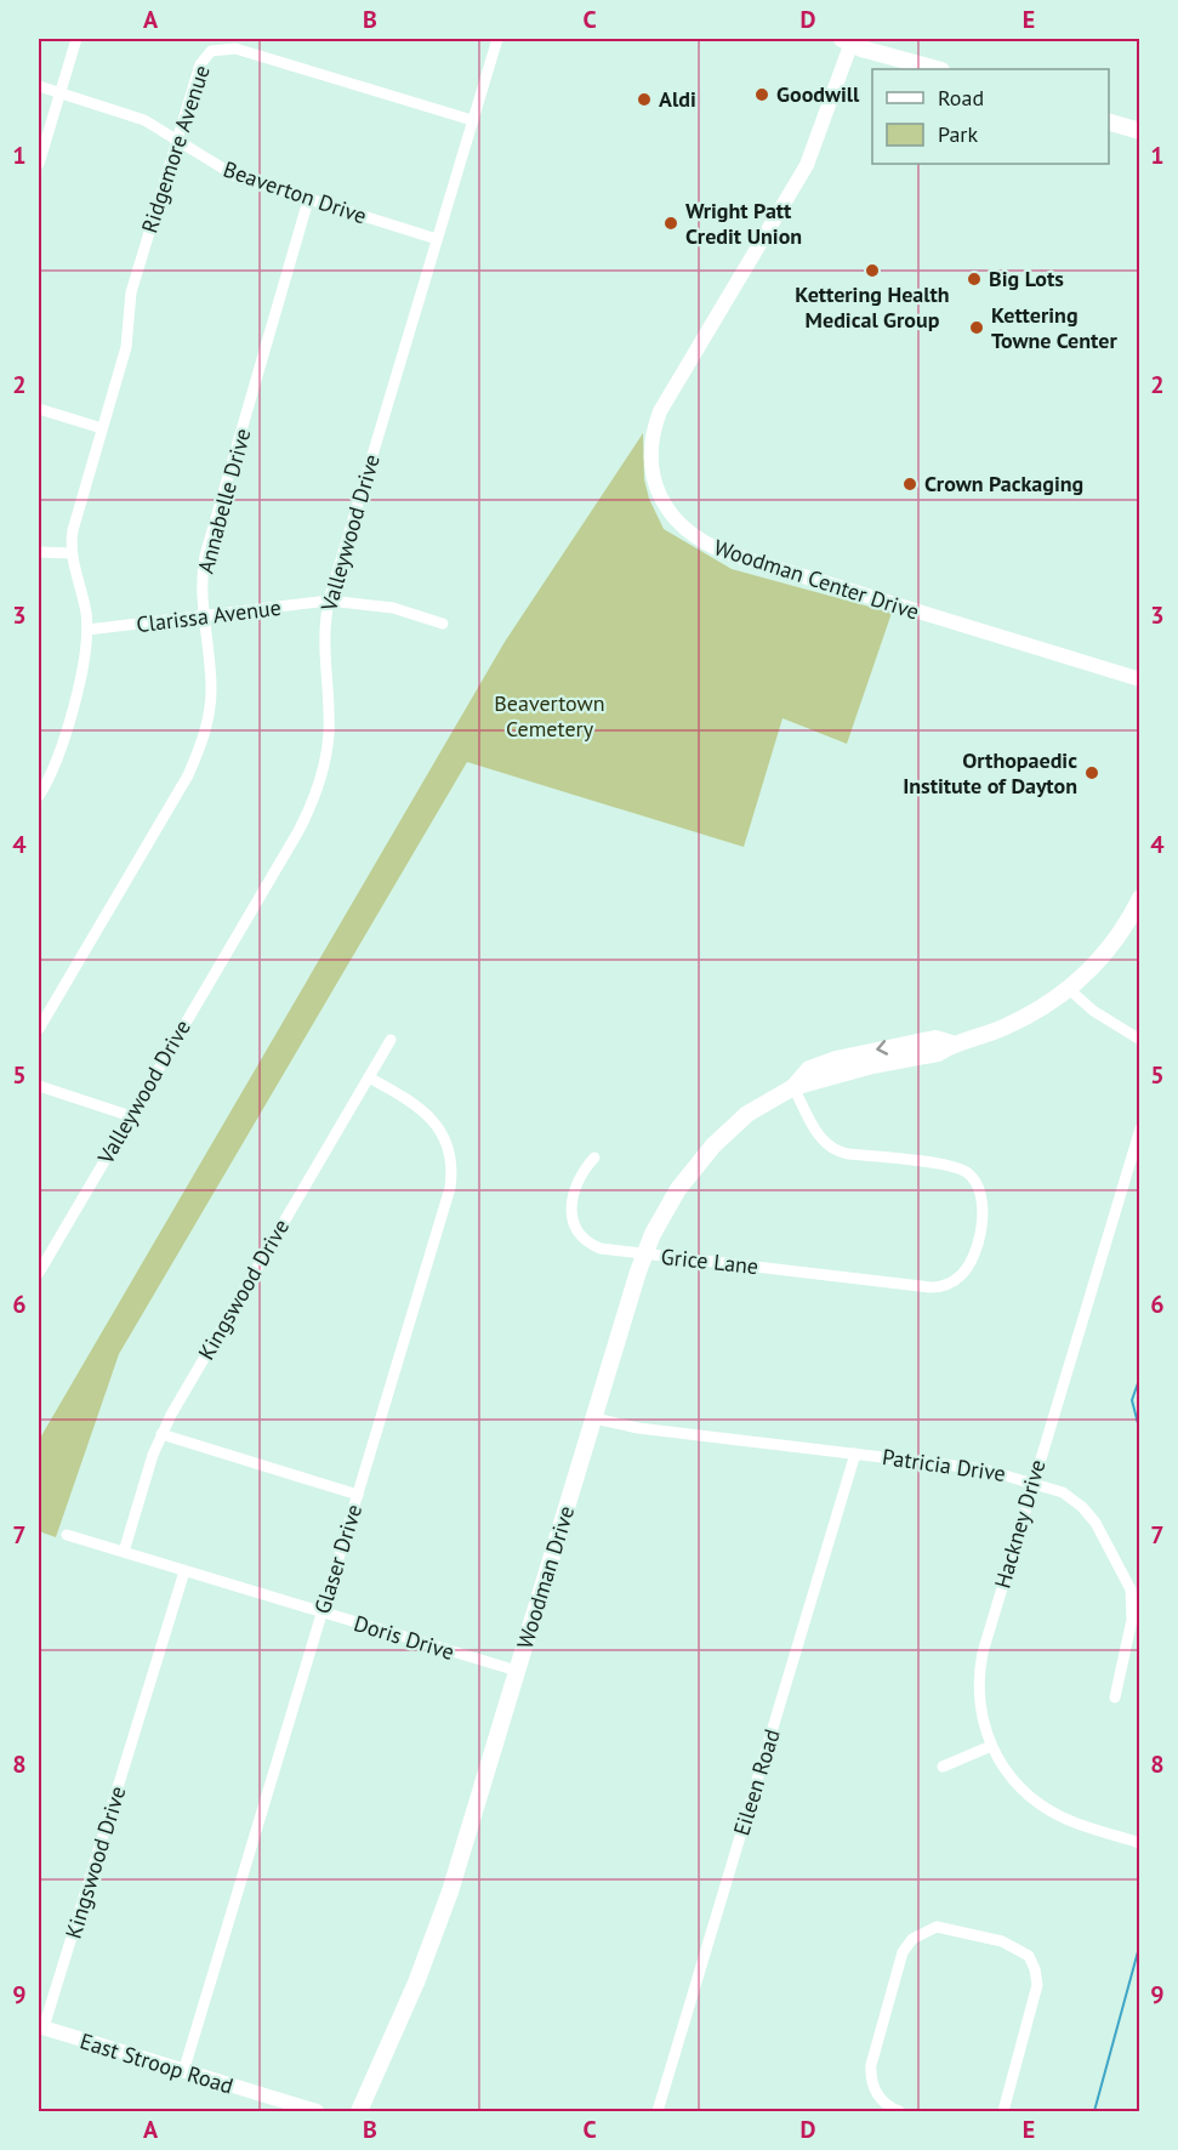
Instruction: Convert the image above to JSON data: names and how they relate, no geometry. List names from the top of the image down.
{
  "streets": {
    "main road": ["Woodman Drive"],
    "street": [
      "Ridgemore Avenue",
      "Beaverton Drive",
      "Annabelle Drive",
      "Valleywood Drive",
      "Woodman Center Drive",
      "Clarissa Avenue",
      "Grice Lane",
      "Kingswood Drive",
      "Patricia Drive",
      "Hackney Drive",
      "Glaser Drive",
      "Doris Drive",
      "Eileen Road",
      "East Stroop Road"
    ]
  },
  "crossings": [
    ["Ridgemore Avenue", "Beaverton Drive"],
    ["Ridgemore Avenue", "Valleywood Drive"],
    ["Ridgemore Avenue", "Clarissa Avenue"],
    ["Beaverton Drive", "Annabelle Drive"],
    ["Beaverton Drive", "Valleywood Drive"],
    ["Annabelle Drive", "Clarissa Avenue"],
    ["Valleywood Drive", "Clarissa Avenue"],
    ["Grice Lane", "Woodman Drive"],
    ["Kingswood Drive", "Glaser Drive"],
    ["Kingswood Drive", "Doris Drive"],
    ["Kingswood Drive", "East Stroop Road"],
    ["Patricia Drive", "Hackney Drive"],
    ["Patricia Drive", "Woodman Drive"],
    ["Patricia Drive", "Eileen Road"],
    ["Glaser Drive", "Doris Drive"],
    ["Glaser Drive", "East Stroop Road"],
    ["Woodman Drive", "Doris Drive"]
  ],
  "parks": ["Beavertown Cemetery"],
  "places": [
    "Goodwill",
    "Aldi",
    "Wright Patt Credit Union",
    "Kettering Health Medical Group",
    "Big Lots",
    "Kettering Towne Center",
    "Crown Packaging",
    "Orthopaedic Institute of Dayton"
  ],
  "legend": ["Road", "Park"],
  "grid": {
    "columns": [
      "A",
      "B",
      "C",
      "D",
      "E"
    ],
    "rows": [
      "1",
      "2",
      "3",
      "4",
      "5",
      "6",
      "7",
      "8",
      "9"
    ]
  }
}
